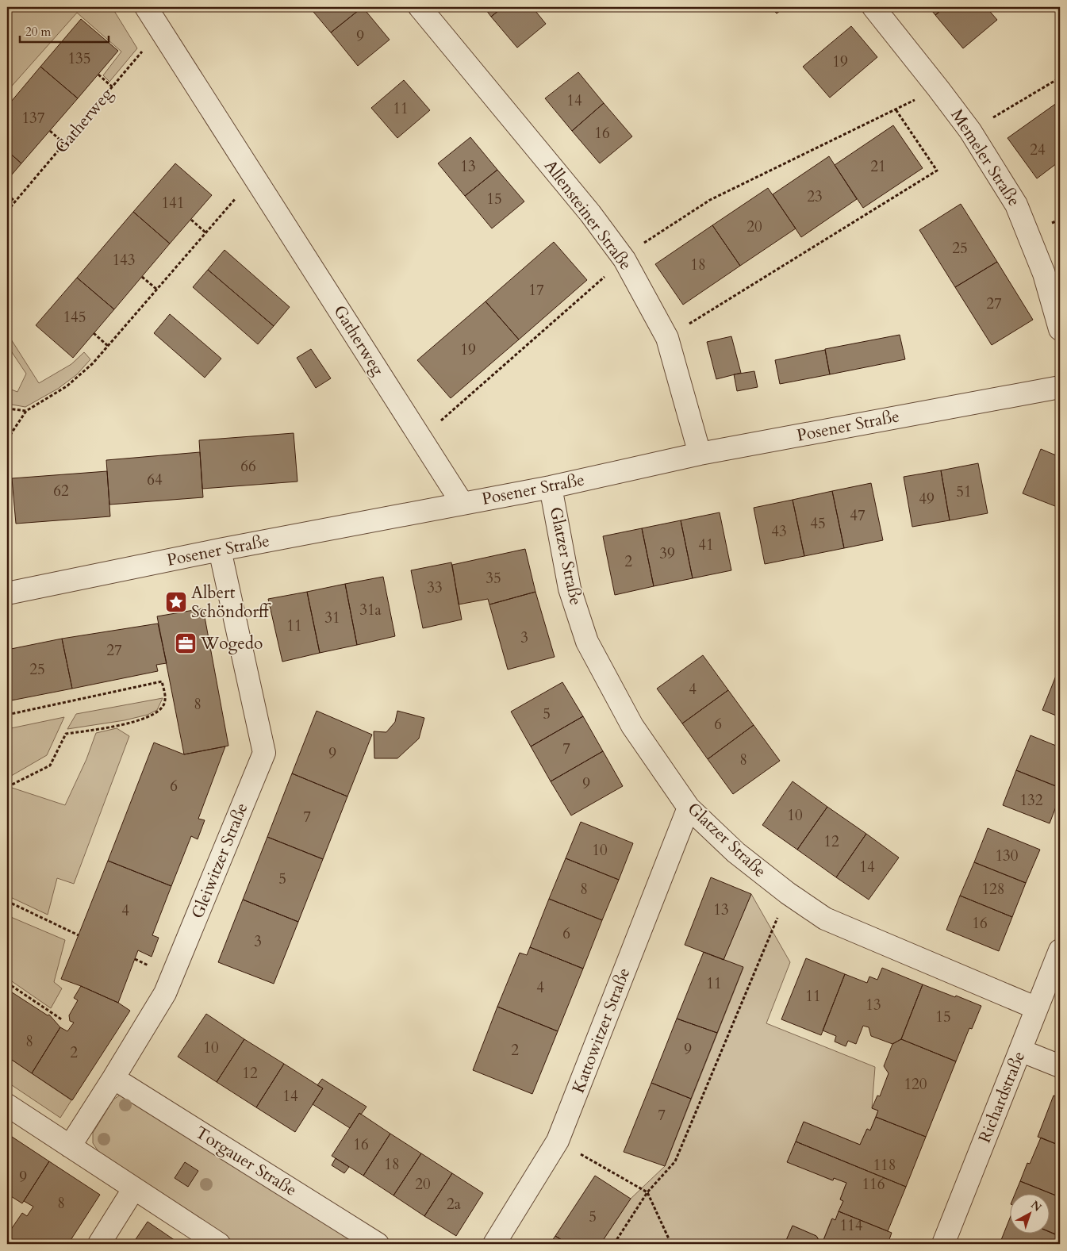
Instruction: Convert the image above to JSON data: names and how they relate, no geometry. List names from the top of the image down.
{
  "streets": {
    "street": [
      "Gatherweg",
      "Memeler Straße",
      "Allensteiner Straße",
      "Posener Straße",
      "Glatzer Straße",
      "Gleiwitzer Straße",
      "Kattowitzer Straße",
      "Richardstraße",
      "Torgauer Straße"
    ]
  },
  "crossings": [
    ["Gatherweg", "Posener Straße"],
    ["Allensteiner Straße", "Posener Straße"],
    ["Posener Straße", "Glatzer Straße"],
    ["Posener Straße", "Gleiwitzer Straße"],
    ["Glatzer Straße", "Kattowitzer Straße"],
    ["Glatzer Straße", "Richardstraße"],
    ["Gleiwitzer Straße", "Torgauer Straße"]
  ],
  "places": {
    "place": ["Albert Schöndorff"],
    "office": ["Wogedo"]
  },
  "house_numbers": [
    "9",
    "135",
    "19",
    "14",
    "11",
    "137",
    "16",
    "24",
    "13",
    "21",
    "23",
    "15",
    "141",
    "20",
    "25",
    "143",
    "18",
    "17",
    "27",
    "145",
    "19",
    "66",
    "64",
    "62",
    "51",
    "49",
    "47",
    "45",
    "43",
    "41",
    "39",
    "2",
    "35",
    "33",
    "31a",
    "31",
    "11",
    "3",
    "27",
    "25",
    "4",
    "8",
    "5",
    "6",
    "7",
    "9",
    "8",
    "9",
    "6",
    "132",
    "10",
    "7",
    "12",
    "10",
    "130",
    "14",
    "5",
    "8",
    "128",
    "13",
    "4",
    "16",
    "6",
    "3",
    "11",
    "4",
    "11",
    "13",
    "15",
    "8",
    "10",
    "9",
    "2",
    "2",
    "12",
    "120",
    "14",
    "7",
    "16",
    "18",
    "118",
    "9",
    "20",
    "116",
    "8",
    "2a",
    "5",
    "114"
  ],
  "scale_bar": "20 m",
  "north": "top right"
}
